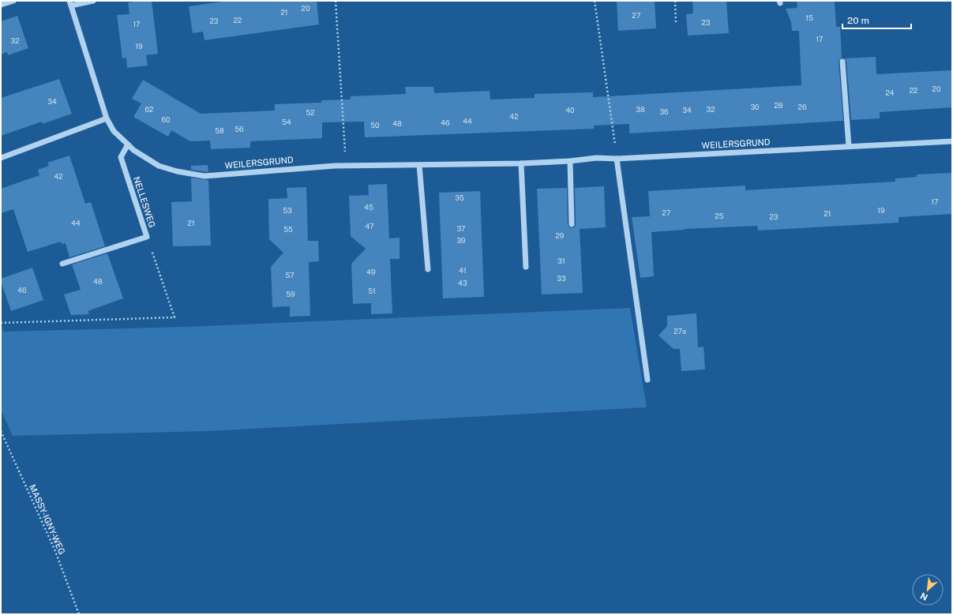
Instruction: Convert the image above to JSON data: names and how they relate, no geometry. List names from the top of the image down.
{
  "streets": {
    "street": ["WEILERSGRUND", "NELLESWEG"],
    "path": ["MASSY-IGNY-WEG"]
  },
  "crossings": [
    ["WEILERSGRUND", "NELLESWEG"]
  ],
  "house_numbers": [
    "20",
    "21",
    "27",
    "15",
    "22",
    "23",
    "23",
    "17",
    "17",
    "32",
    "19",
    "20",
    "22",
    "24",
    "34",
    "28",
    "30",
    "26",
    "62",
    "38",
    "32",
    "40",
    "34",
    "36",
    "52",
    "42",
    "60",
    "44",
    "54",
    "46",
    "48",
    "50",
    "56",
    "58",
    "42",
    "35",
    "17",
    "45",
    "53",
    "19",
    "27",
    "21",
    "25",
    "23",
    "44",
    "21",
    "47",
    "37",
    "55",
    "29",
    "39",
    "31",
    "41",
    "49",
    "57",
    "33",
    "48",
    "43",
    "46",
    "51",
    "59",
    "27a"
  ],
  "scale_bar": "20 m",
  "north": "bottom left"
}
